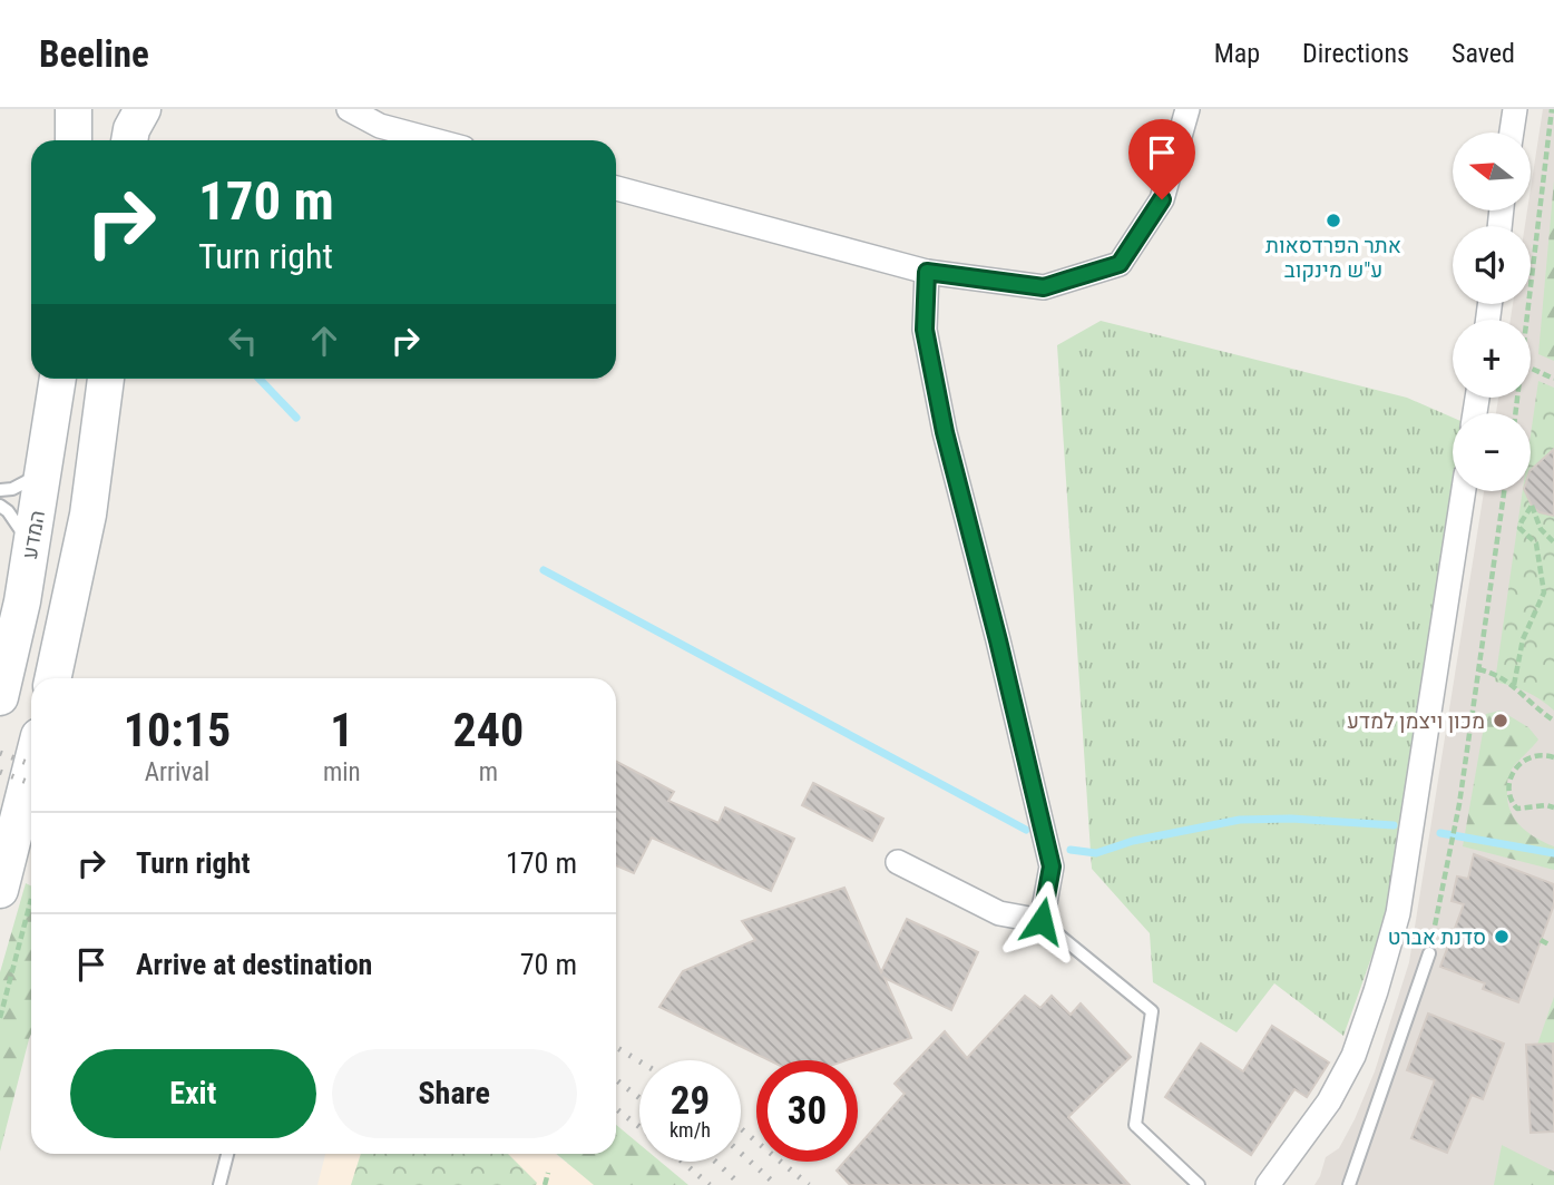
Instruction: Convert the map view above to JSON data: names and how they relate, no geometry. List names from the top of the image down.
{
  "streets": {
    "main road": ["המדע"]
  },
  "places": ["אתר הפרדסאות ע\"ש מינקוב", "מכון ויצמן למדע", "סדנת אברט"],
  "north": "left",
  "page": {
    "header": "Beeline",
    "nav": ["Map", "Directions", "Saved"],
    "map_buttons": ["+", "−"],
    "turn": ["170 m", "Turn right"],
    "eta": [
      "10:15",
      "Arrival",
      "1",
      "min",
      "240",
      "m"
    ],
    "list": [
      {
        "name": "Turn right",
        "value": "170 m"
      },
      {
        "name": "Arrive at destination",
        "value": "70 m"
      }
    ],
    "buttons": ["Exit", "Share"],
    "speed": "29 km/h",
    "limit": "30"
  }
}
